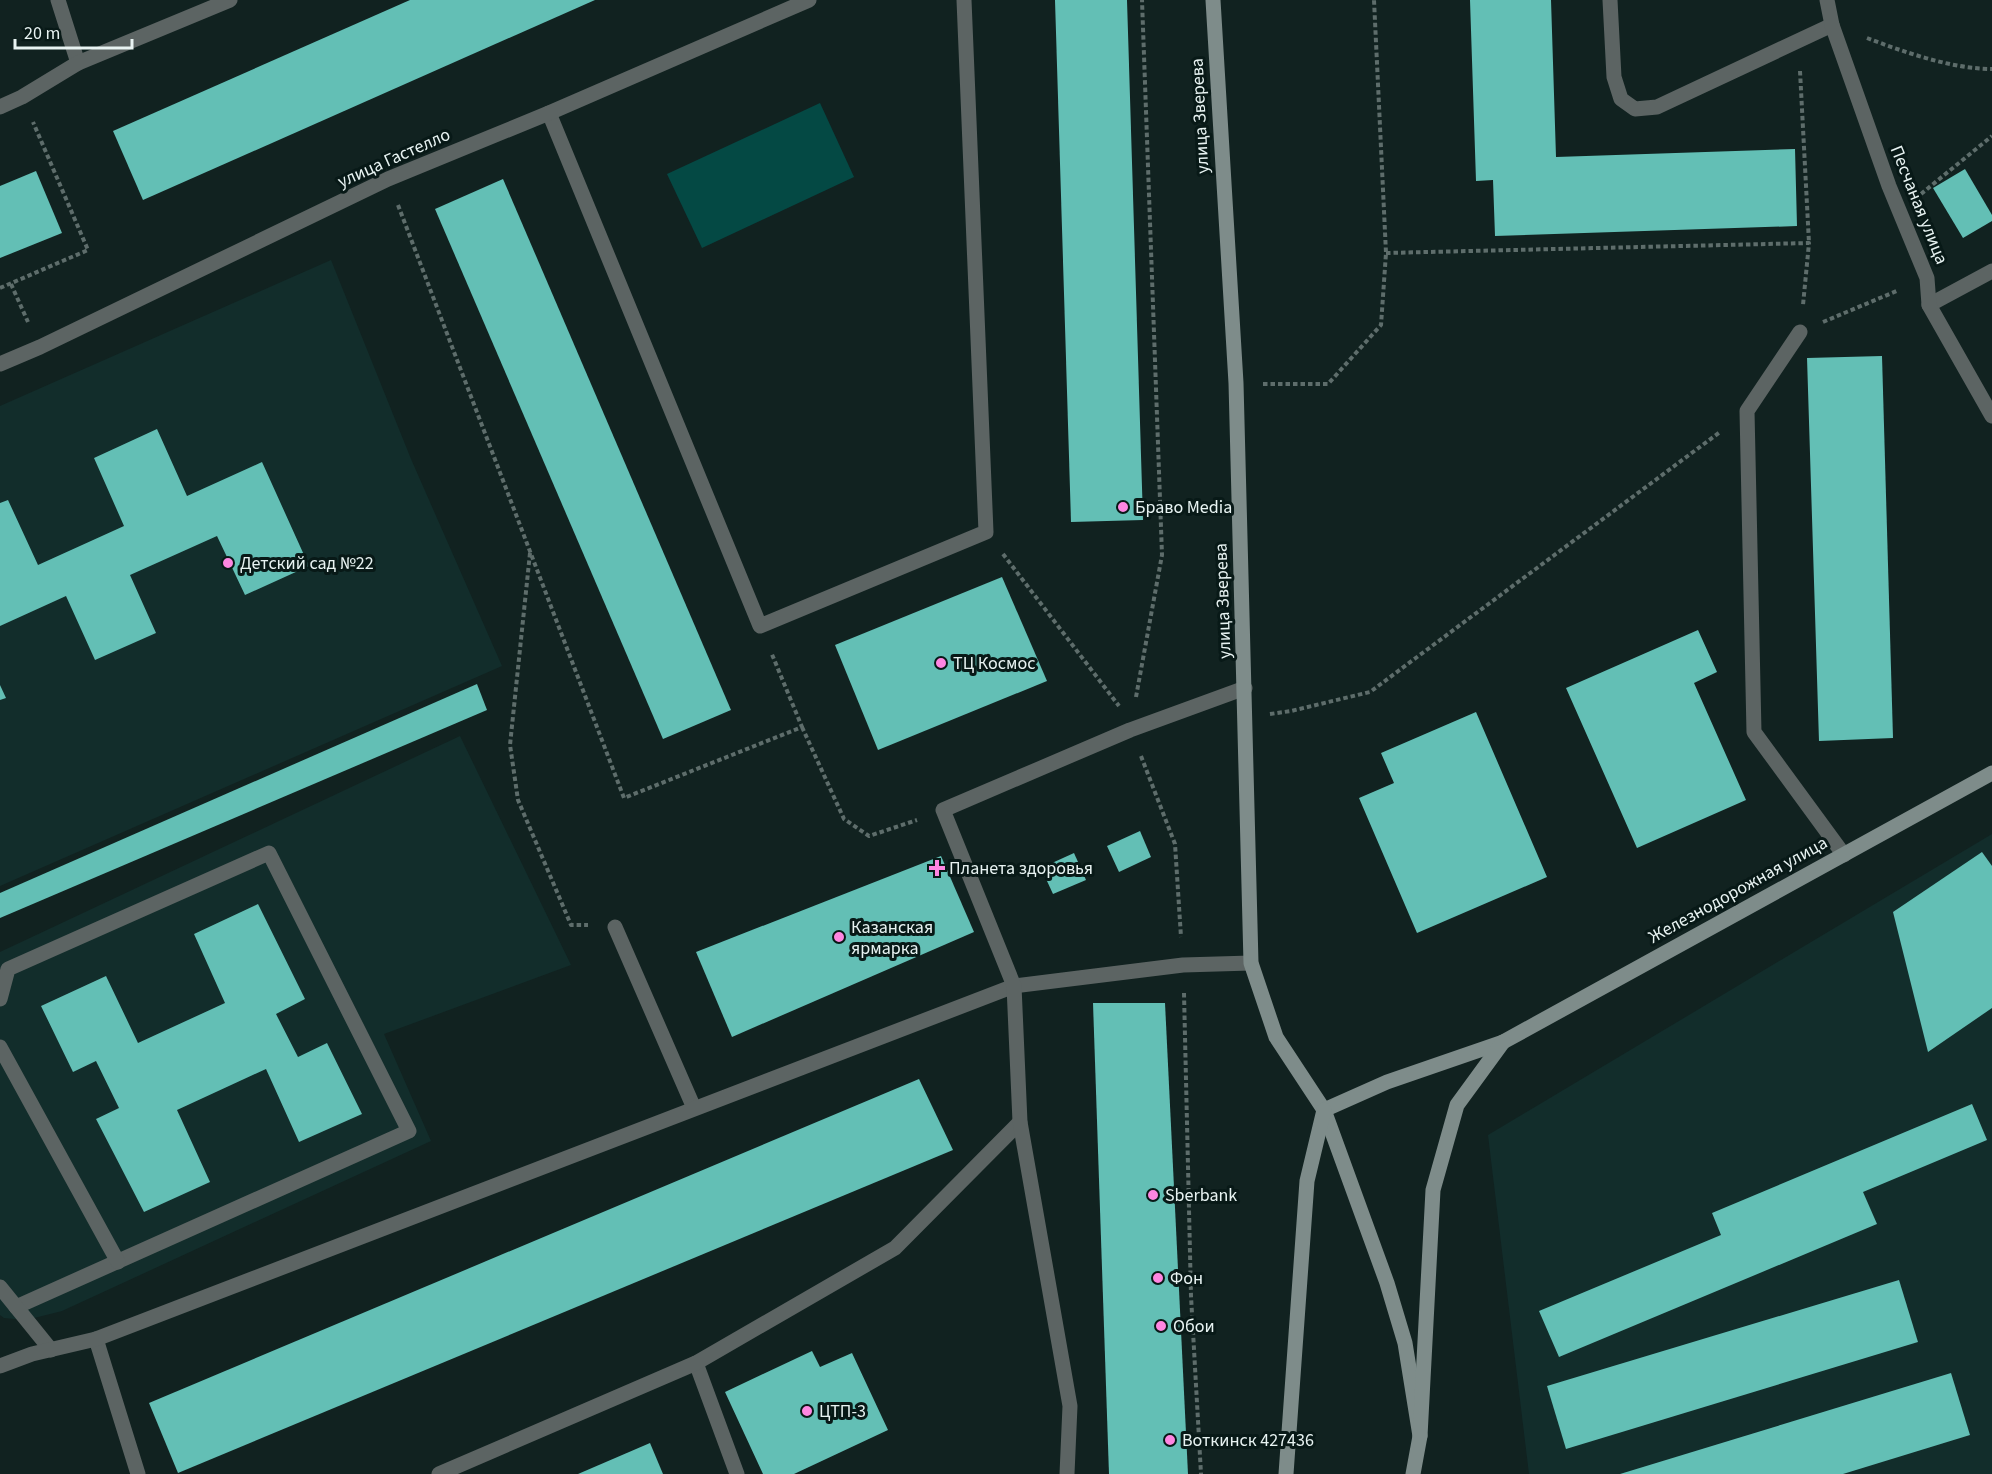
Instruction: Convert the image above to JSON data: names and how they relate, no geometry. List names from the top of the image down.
{
  "streets": {
    "main road": ["улица Зверева", "Железнодорожная улица"],
    "street": ["улица Гастелло", "Песчаная улица"]
  },
  "crossings": [
    ["улица Зверева", "Железнодорожная улица"]
  ],
  "places": {
    "other": [
      "Браво Media",
      "Детский сад №22",
      "ТЦ Космос",
      "Казанская ярмарка",
      "Sberbank",
      "Фон",
      "Обои",
      "ЦТП-3",
      "Воткинск 427436"
    ],
    "health": ["Планета здоровья"]
  },
  "scale_bar": "20 m"
}
